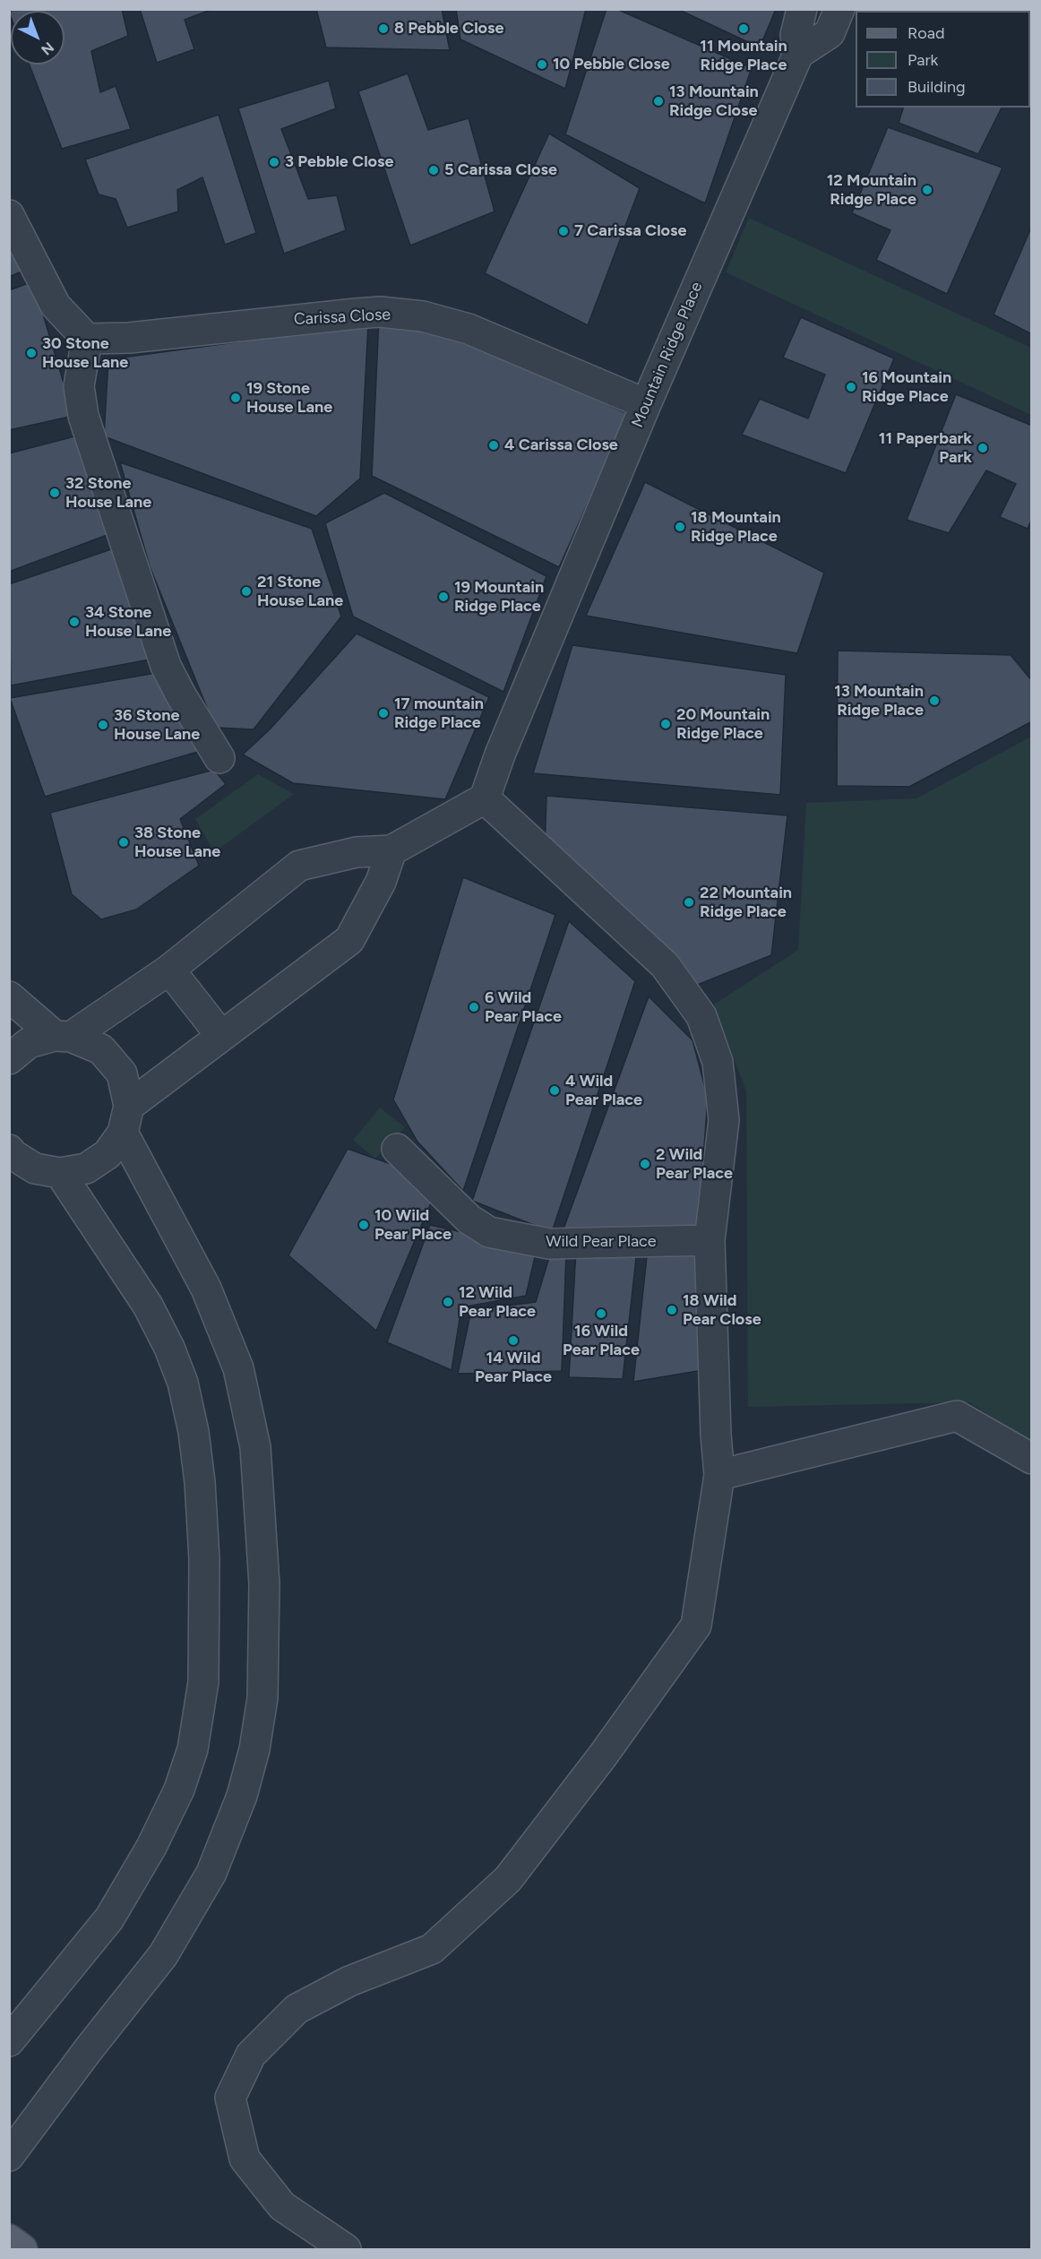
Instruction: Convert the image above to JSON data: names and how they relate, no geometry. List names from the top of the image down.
{
  "streets": {
    "street": ["Carissa Close", "Mountain Ridge Place", "Wild Pear Place"]
  },
  "crossings": [
    ["Carissa Close", "Mountain Ridge Place"]
  ],
  "places": [
    "8 Pebble Close",
    "11 Mountain Ridge Place",
    "10 Pebble Close",
    "13 Mountain Ridge Close",
    "3 Pebble Close",
    "5 Carissa Close",
    "12 Mountain Ridge Place",
    "7 Carissa Close",
    "30 Stone House Lane",
    "16 Mountain Ridge Place",
    "19 Stone House Lane",
    "4 Carissa Close",
    "11 Paperbark Park",
    "32 Stone House Lane",
    "18 Mountain Ridge Place",
    "21 Stone House Lane",
    "19 Mountain Ridge Place",
    "34 Stone House Lane",
    "13 Mountain Ridge Place",
    "17 mountain Ridge Place",
    "20 Mountain Ridge Place",
    "36 Stone House Lane",
    "38 Stone House Lane",
    "22 Mountain Ridge Place",
    "6 Wild Pear Place",
    "4 Wild Pear Place",
    "2 Wild Pear Place",
    "10 Wild Pear Place",
    "12 Wild Pear Place",
    "18 Wild Pear Close",
    "16 Wild Pear Place",
    "14 Wild Pear Place"
  ],
  "legend": ["Road", "Park", "Building"],
  "north": "bottom right"
}
